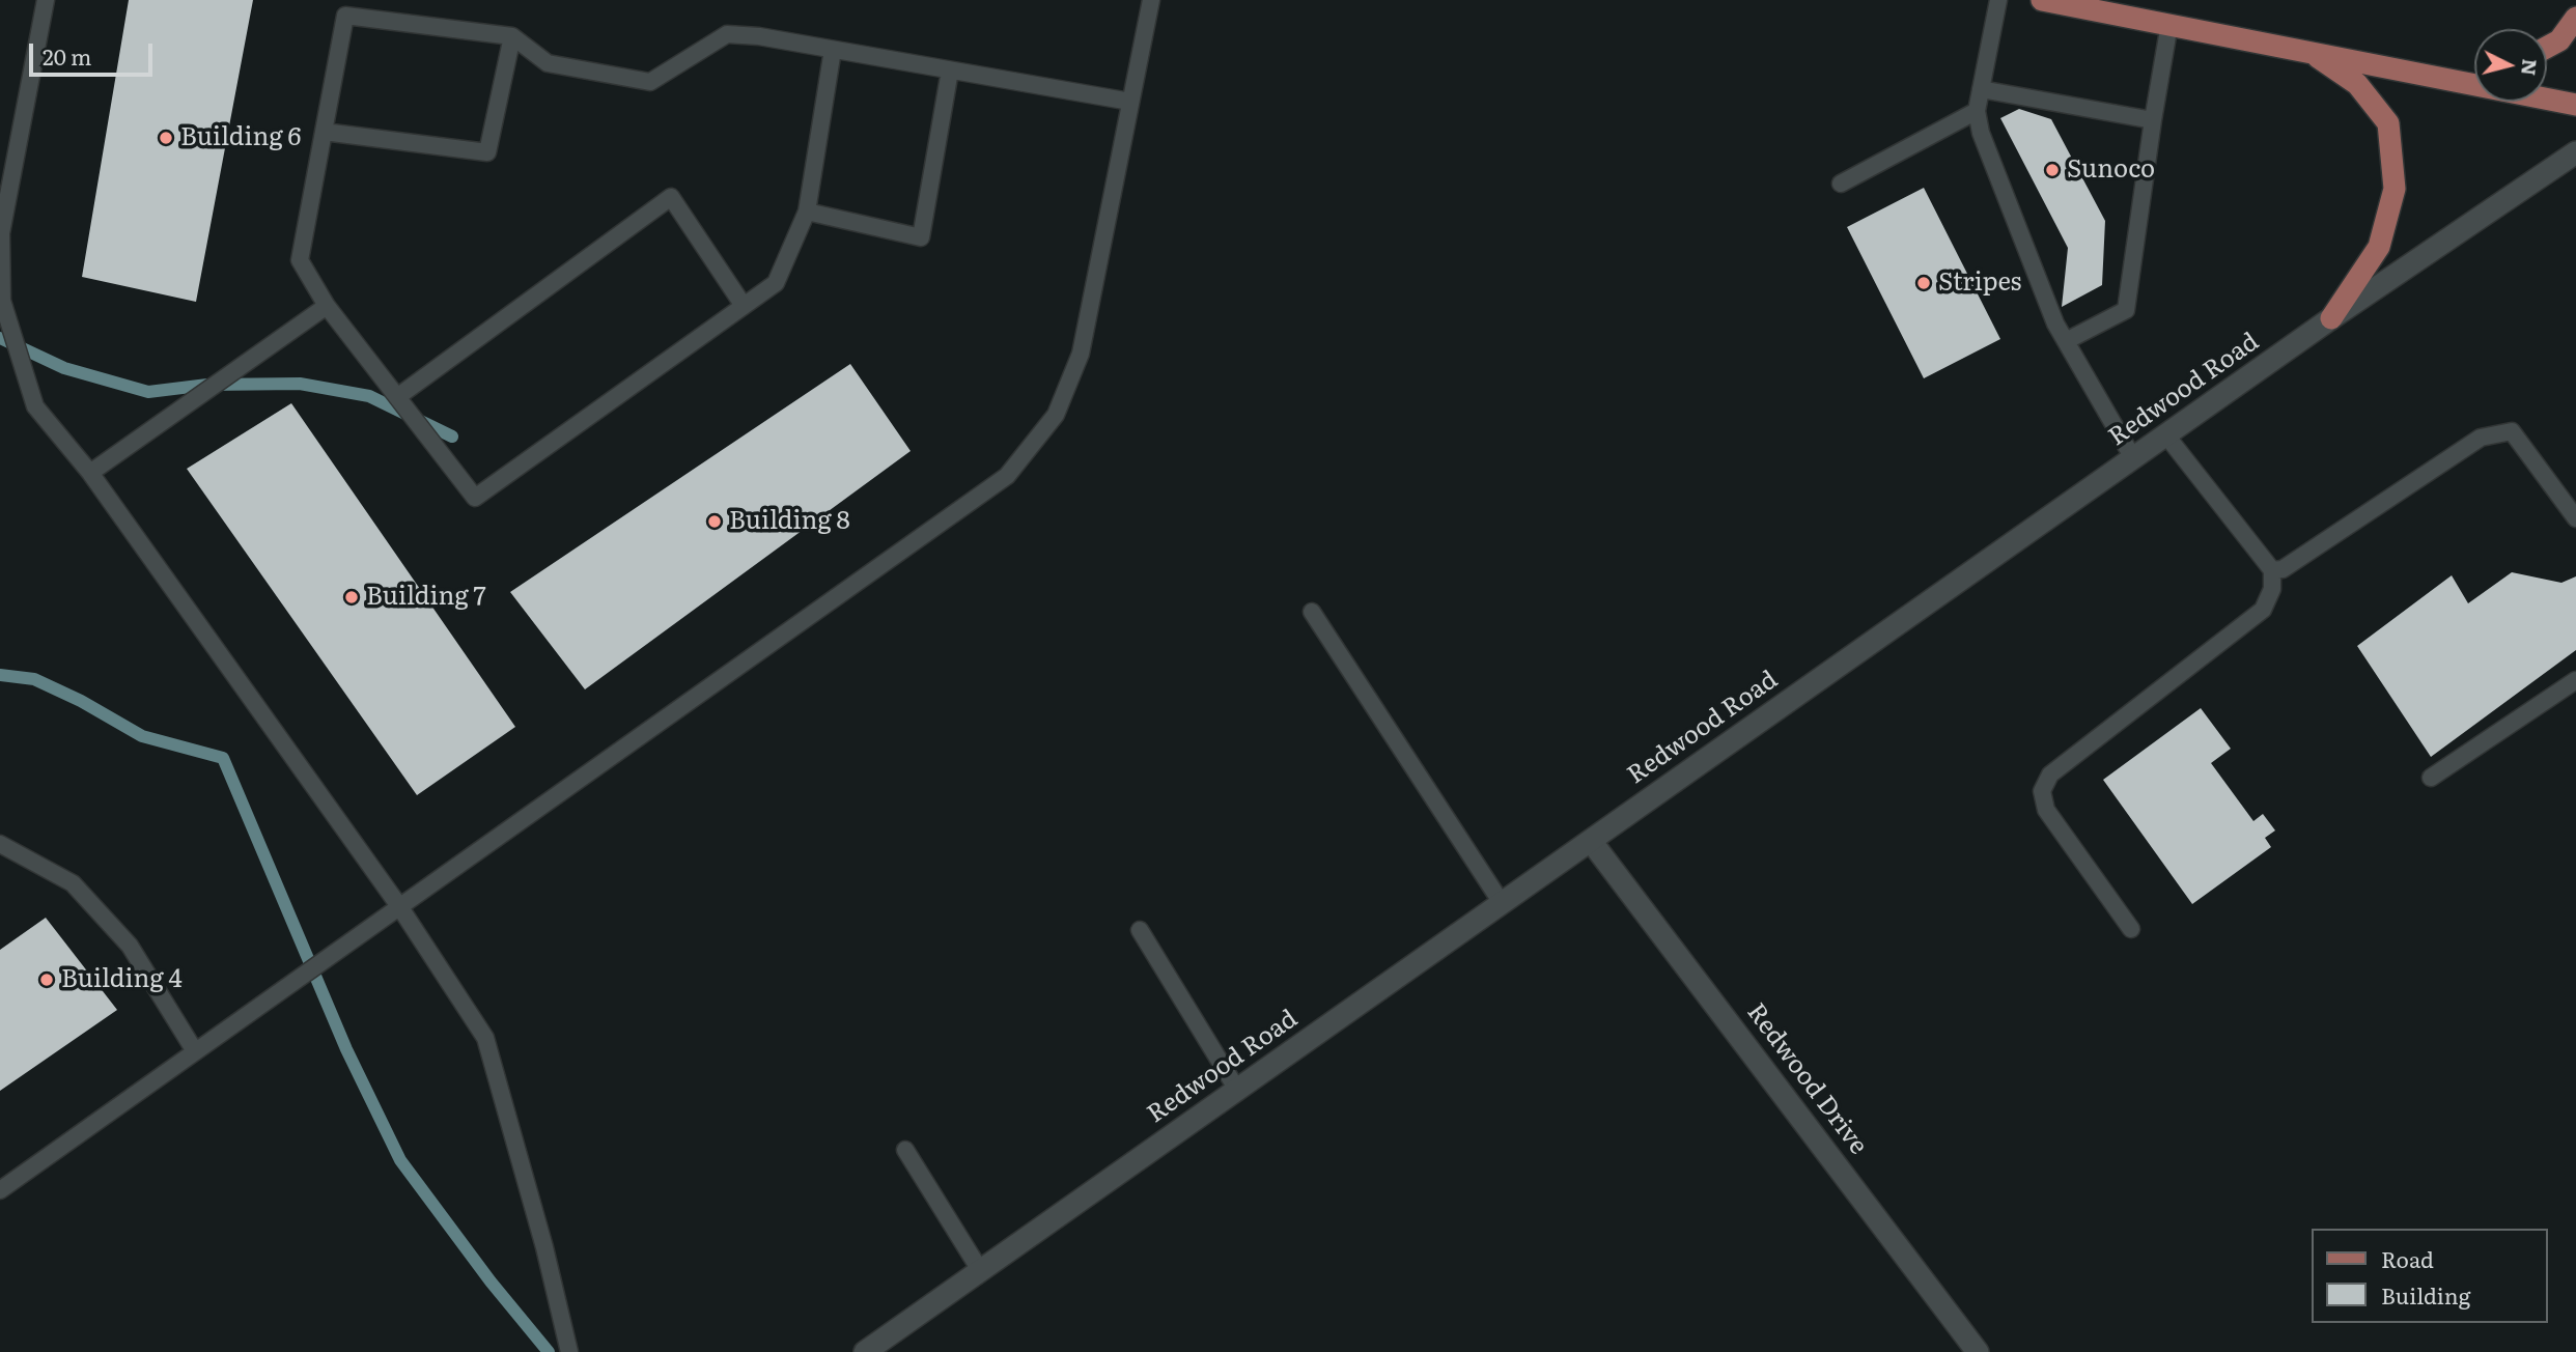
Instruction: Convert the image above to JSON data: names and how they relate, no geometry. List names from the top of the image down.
{
  "streets": {
    "street": ["Redwood Road", "Redwood Drive"]
  },
  "crossings": [
    ["Redwood Road", "Redwood Drive"]
  ],
  "places": [
    "Building 6",
    "Sunoco",
    "Stripes",
    "Building 8",
    "Building 7",
    "Building 4"
  ],
  "legend": ["Road", "Building"],
  "scale_bar": "20 m",
  "north": "right"
}
